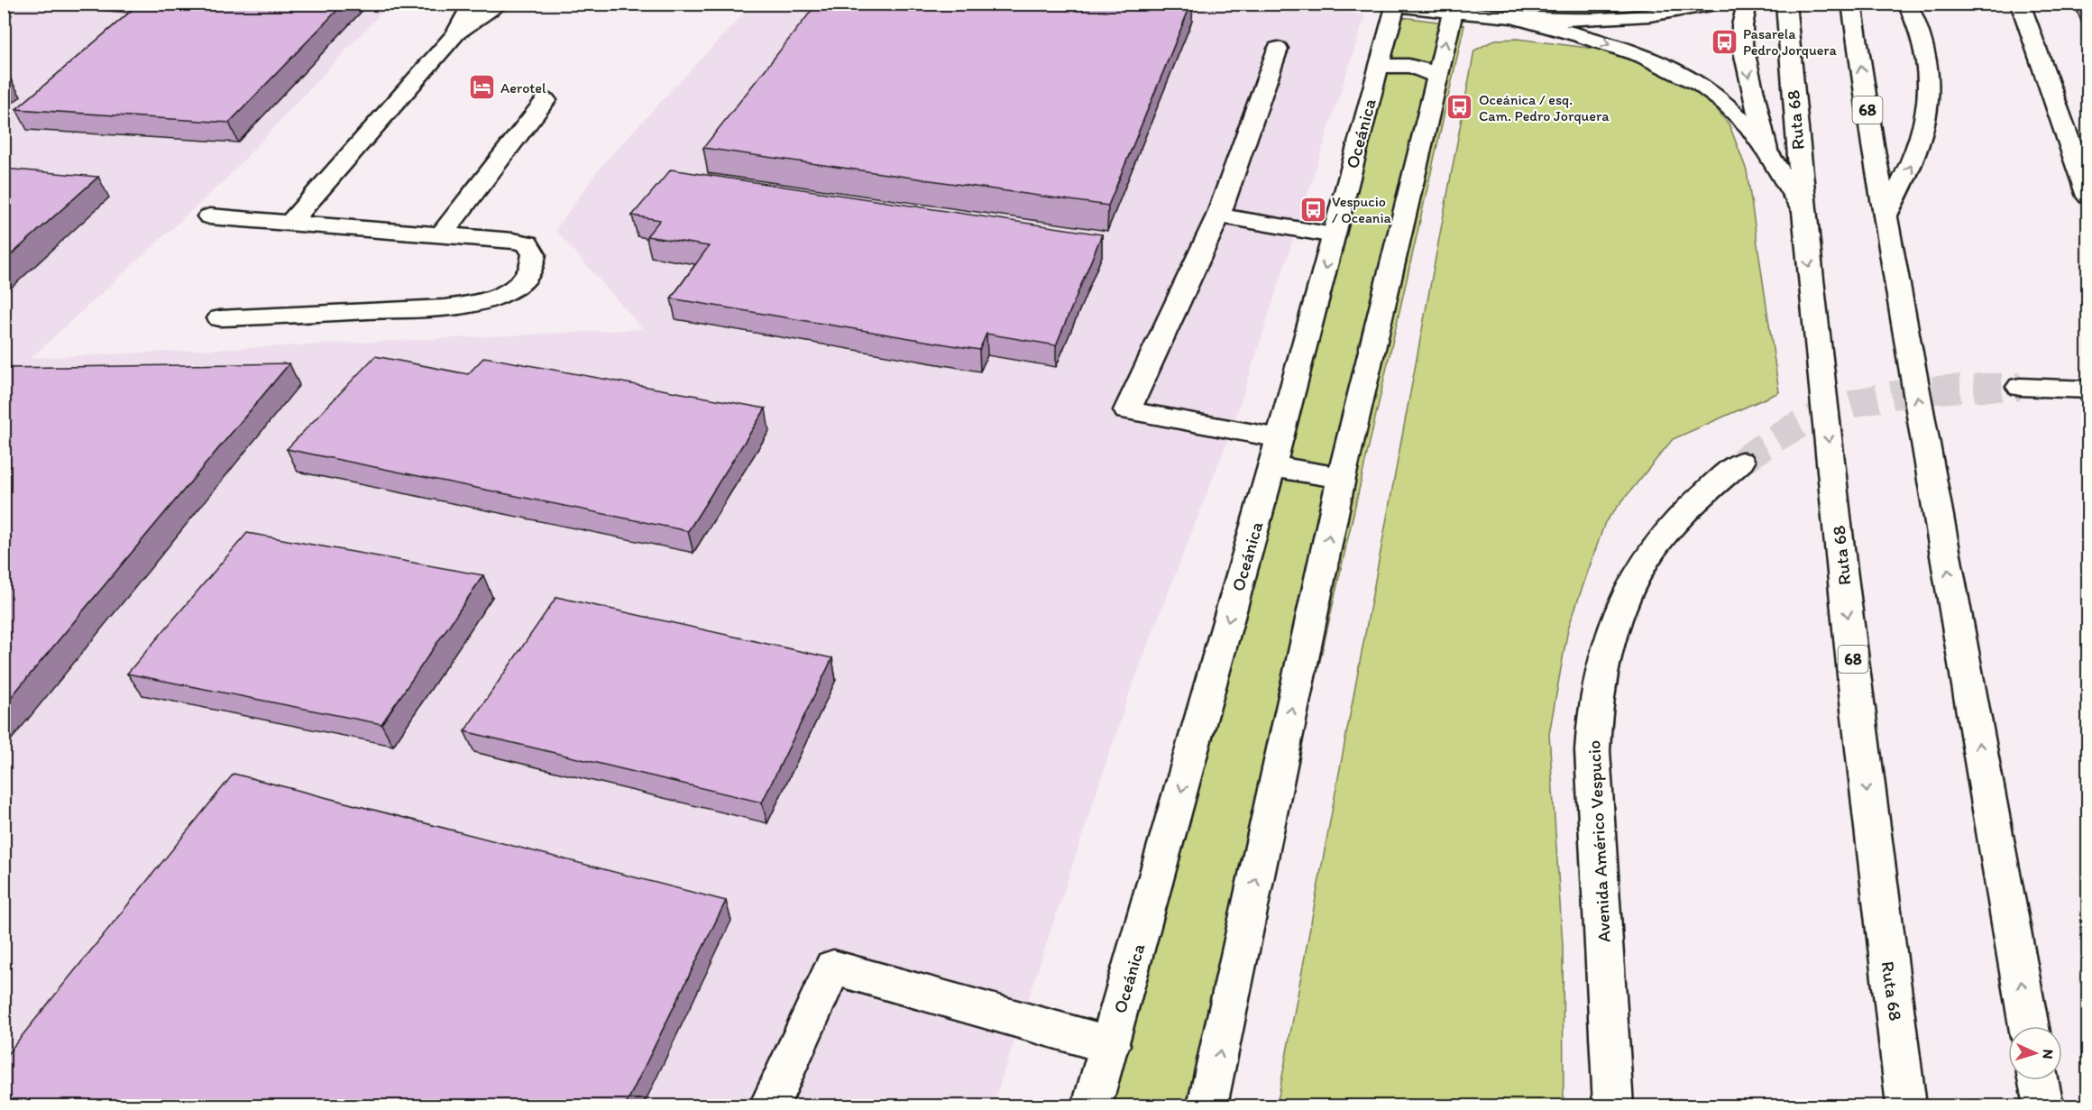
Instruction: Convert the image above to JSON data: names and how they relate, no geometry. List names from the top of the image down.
{
  "streets": {
    "main road": [
      "68",
      "Ruta 68",
      "Oceánica",
      "Avenida Américo Vespucio"
    ]
  },
  "places": {
    "bus stop": ["Pasarela Pedro Jorquera", "Oceánica / esq. Cam. Pedro Jorquera", "Vespucio / Oceania"],
    "hotel": ["Aerotel"]
  },
  "north": "right"
}
